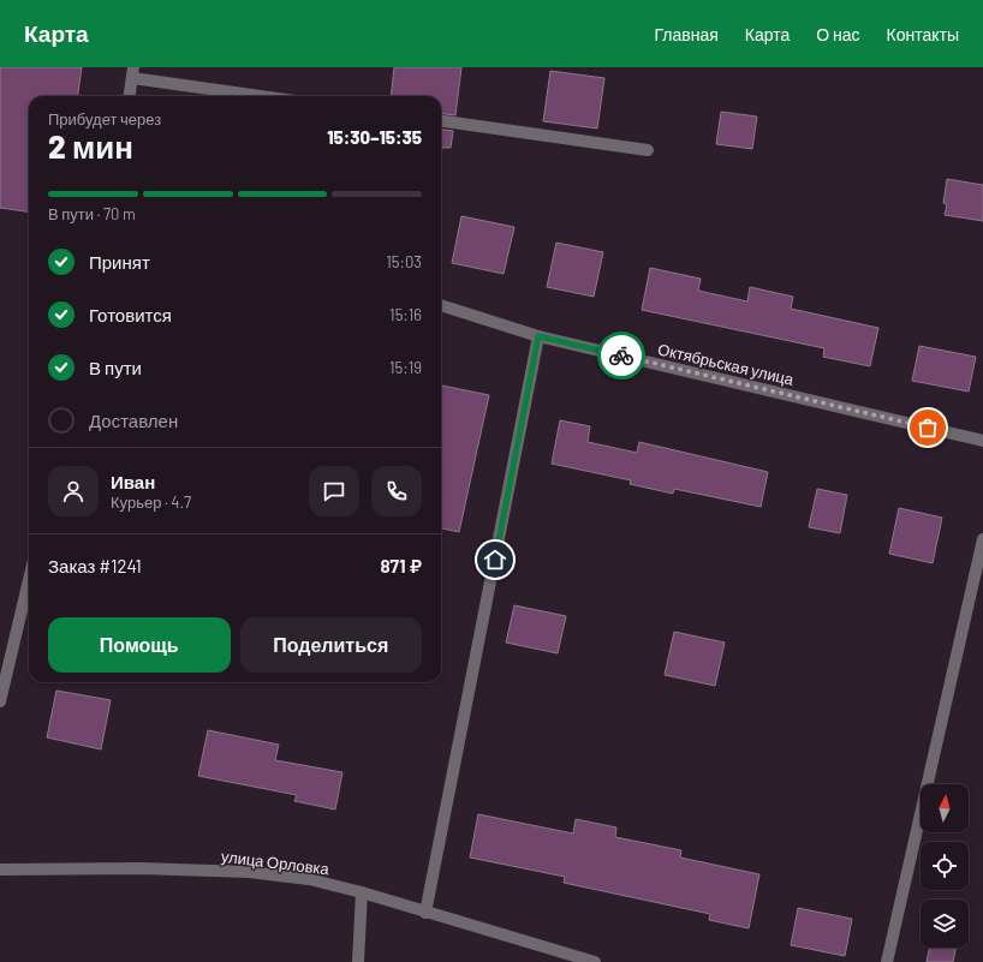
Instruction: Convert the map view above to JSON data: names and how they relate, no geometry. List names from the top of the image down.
{
  "streets": {
    "street": ["Октябрьская улица", "улица Орловка"]
  },
  "north": "top",
  "page": {
    "header": "Карта",
    "nav": [
      "Главная",
      "Карта",
      "О нас",
      "Контакты"
    ],
    "heading": ["2 мин", "Прибудет через", "15:30–15:35"],
    "panel": [
      "Иван",
      "Курьер · 4.7",
      "Заказ #1241",
      "871 ₽"
    ],
    "bar": "В пути · 70 m",
    "list": [
      ["Принят", "15:03"],
      ["Готовится", "15:16"],
      ["В пути", "15:19"],
      "Доставлен"
    ],
    "buttons": ["Помощь", "Поделиться"]
  }
}
